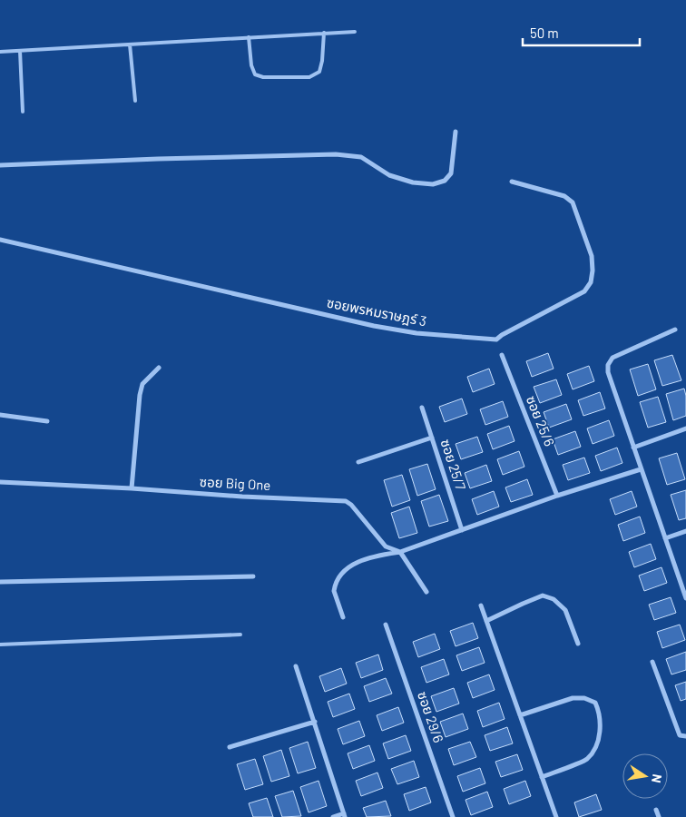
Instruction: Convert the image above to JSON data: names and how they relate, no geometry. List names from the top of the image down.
{
  "streets": {
    "street": [
      "ซอยพรหมราษฎร์ 3",
      "ซอย 25/6",
      "ซอย 25/7",
      "ซอย Big One",
      "ซอย 29/6"
    ]
  },
  "scale_bar": "50 m",
  "north": "right"
}
